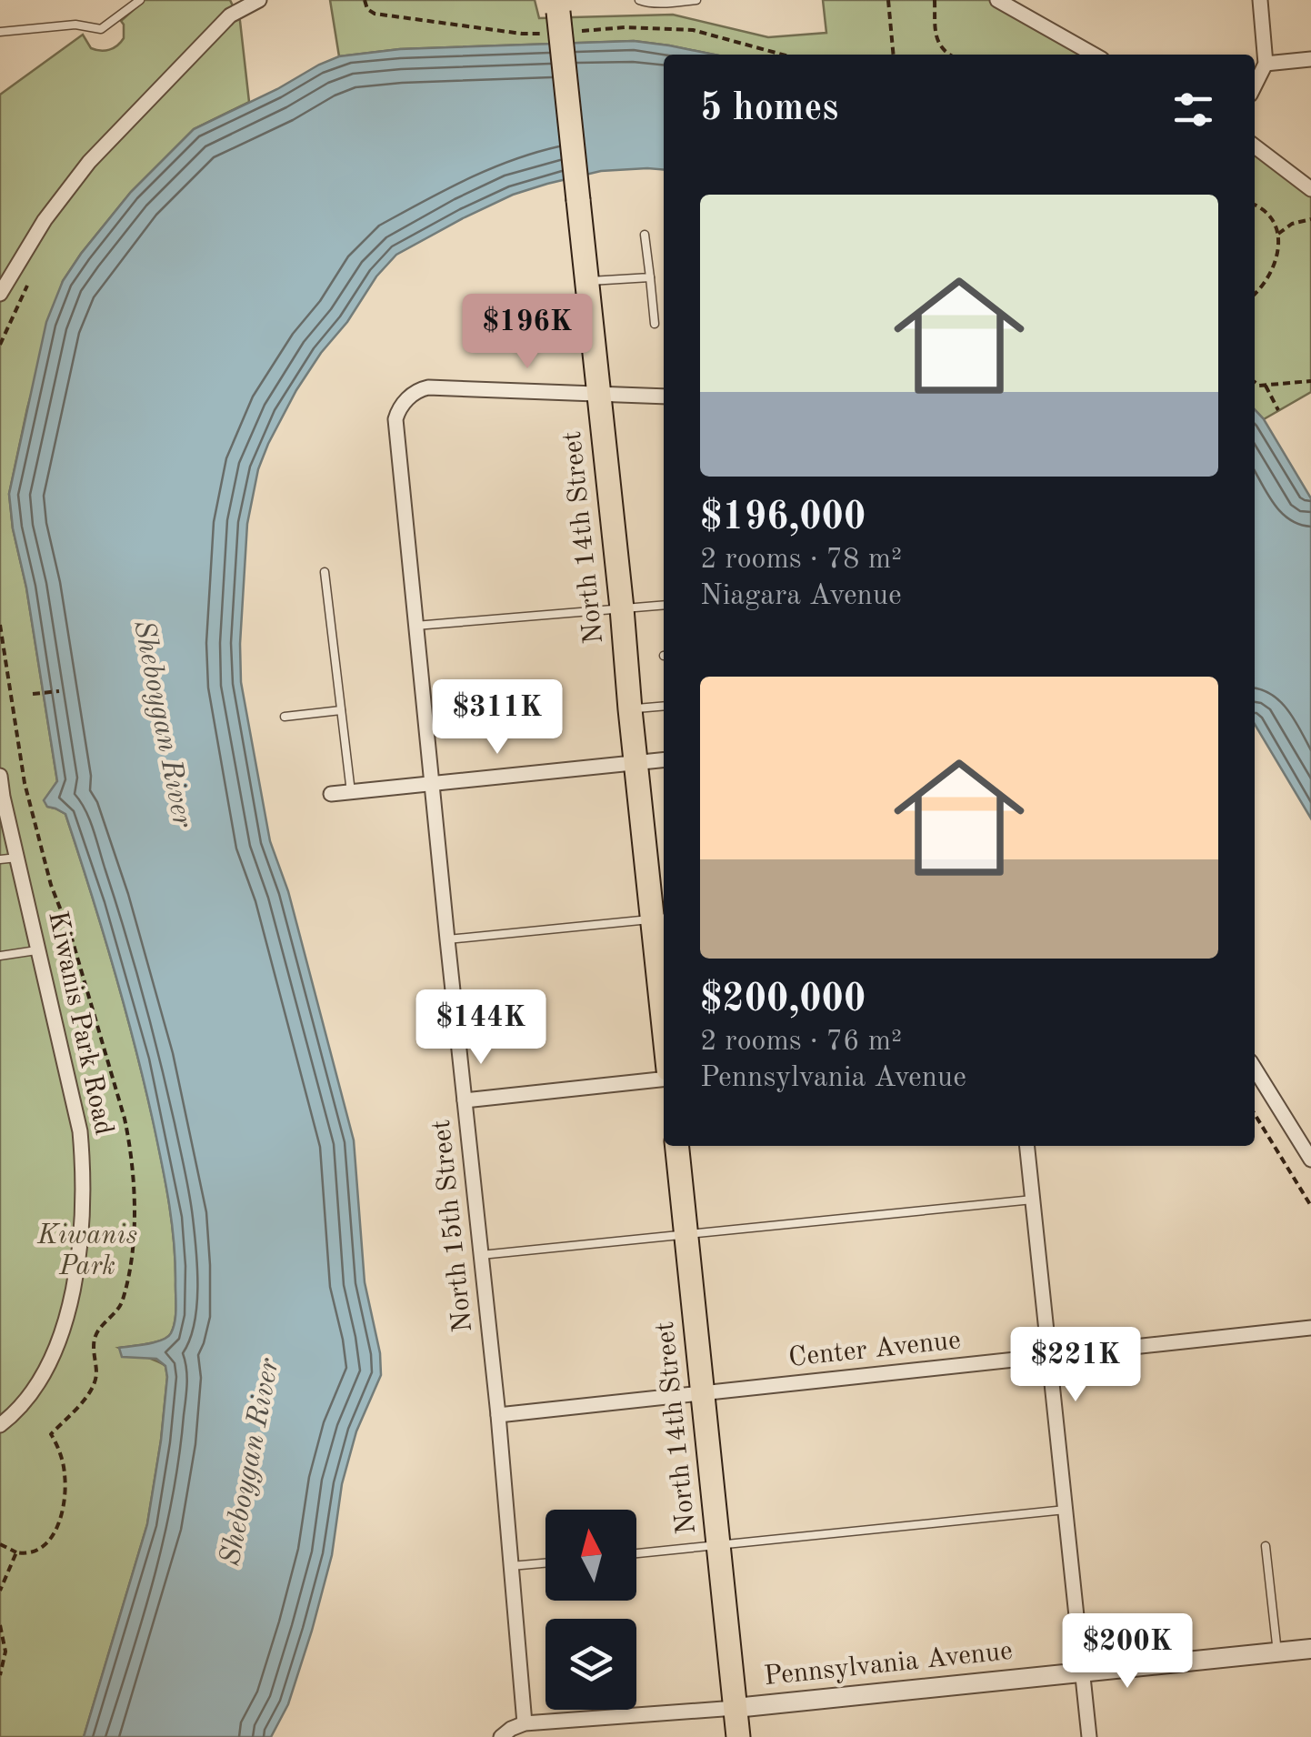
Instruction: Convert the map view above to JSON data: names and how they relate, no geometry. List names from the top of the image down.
{
  "streets": {
    "main road": ["North 14th Street"],
    "street": [
      "Kiwanis Park Road",
      "North 15th Street",
      "Center Avenue",
      "Pennsylvania Avenue"
    ]
  },
  "crossings": [
    ["North 14th Street", "North 15th Street"],
    ["North 14th Street", "Center Avenue"],
    ["North 14th Street", "Pennsylvania Avenue"],
    ["North 15th Street", "Center Avenue"],
    ["North 15th Street", "Pennsylvania Avenue"]
  ],
  "water": ["Sheboygan River"],
  "parks": ["Kiwanis Park"],
  "north": "top",
  "page": {
    "heading": "5 homes",
    "list": [
      {
        "name": "$196,000",
        "note": "2 rooms · 78 m² · Niagara Avenue"
      },
      {
        "name": "$200,000",
        "note": "2 rooms · 76 m² · Pennsylvania Avenue"
      }
    ],
    "price": [
      "$196K",
      "$311K",
      "$144K",
      "$221K",
      "$200K"
    ]
  }
}
